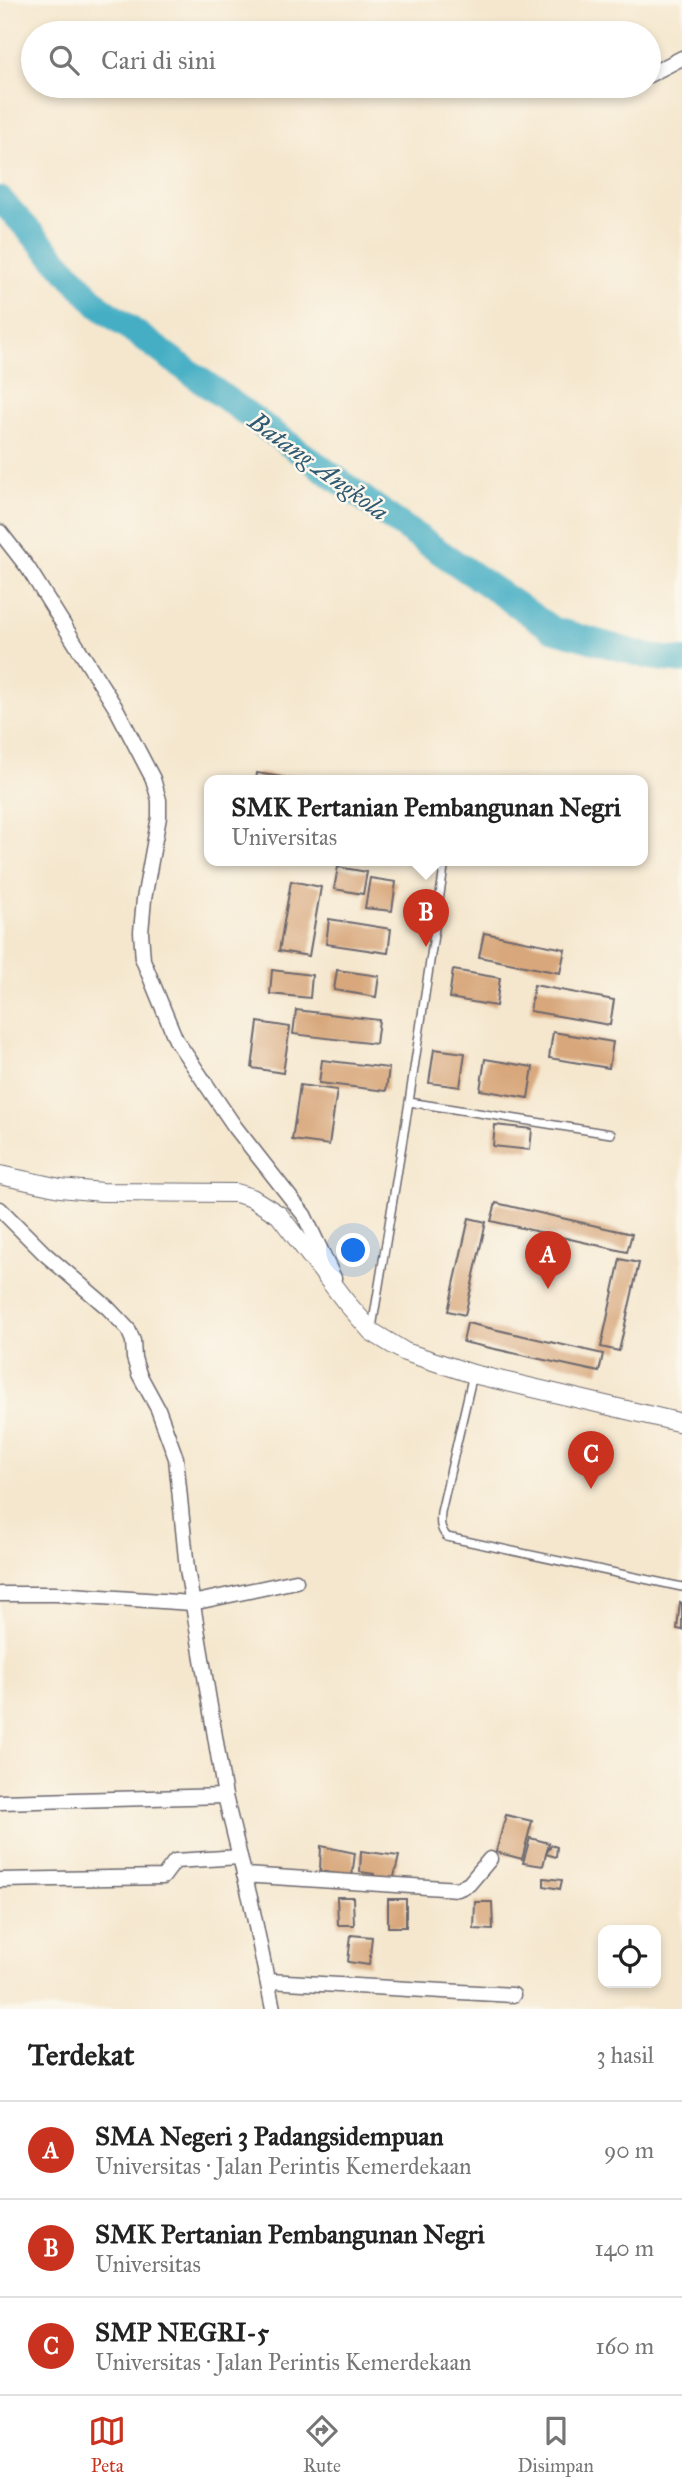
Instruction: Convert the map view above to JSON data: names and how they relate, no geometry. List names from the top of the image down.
{
  "water": ["Batang Angkola"],
  "page": {
    "search": "Cari di sini",
    "popup": ["SMK Pertanian Pembangunan Negri", "Universitas"],
    "pins": ["B", "A", "C"],
    "heading": ["Terdekat", "3 hasil"],
    "list": [
      {
        "mark": "A",
        "name": "SMA Negeri 3 Padangsidempuan",
        "note": "Universitas · Jalan Perintis Kemerdekaan",
        "value": "90 m"
      },
      {
        "mark": "B",
        "name": "SMK Pertanian Pembangunan Negri",
        "note": "Universitas",
        "value": "140 m"
      },
      {
        "mark": "C",
        "name": "SMP NEGRI-5",
        "note": "Universitas · Jalan Perintis Kemerdekaan",
        "value": "160 m"
      }
    ],
    "nav": ["Peta", "Rute", "Disimpan"]
  }
}
